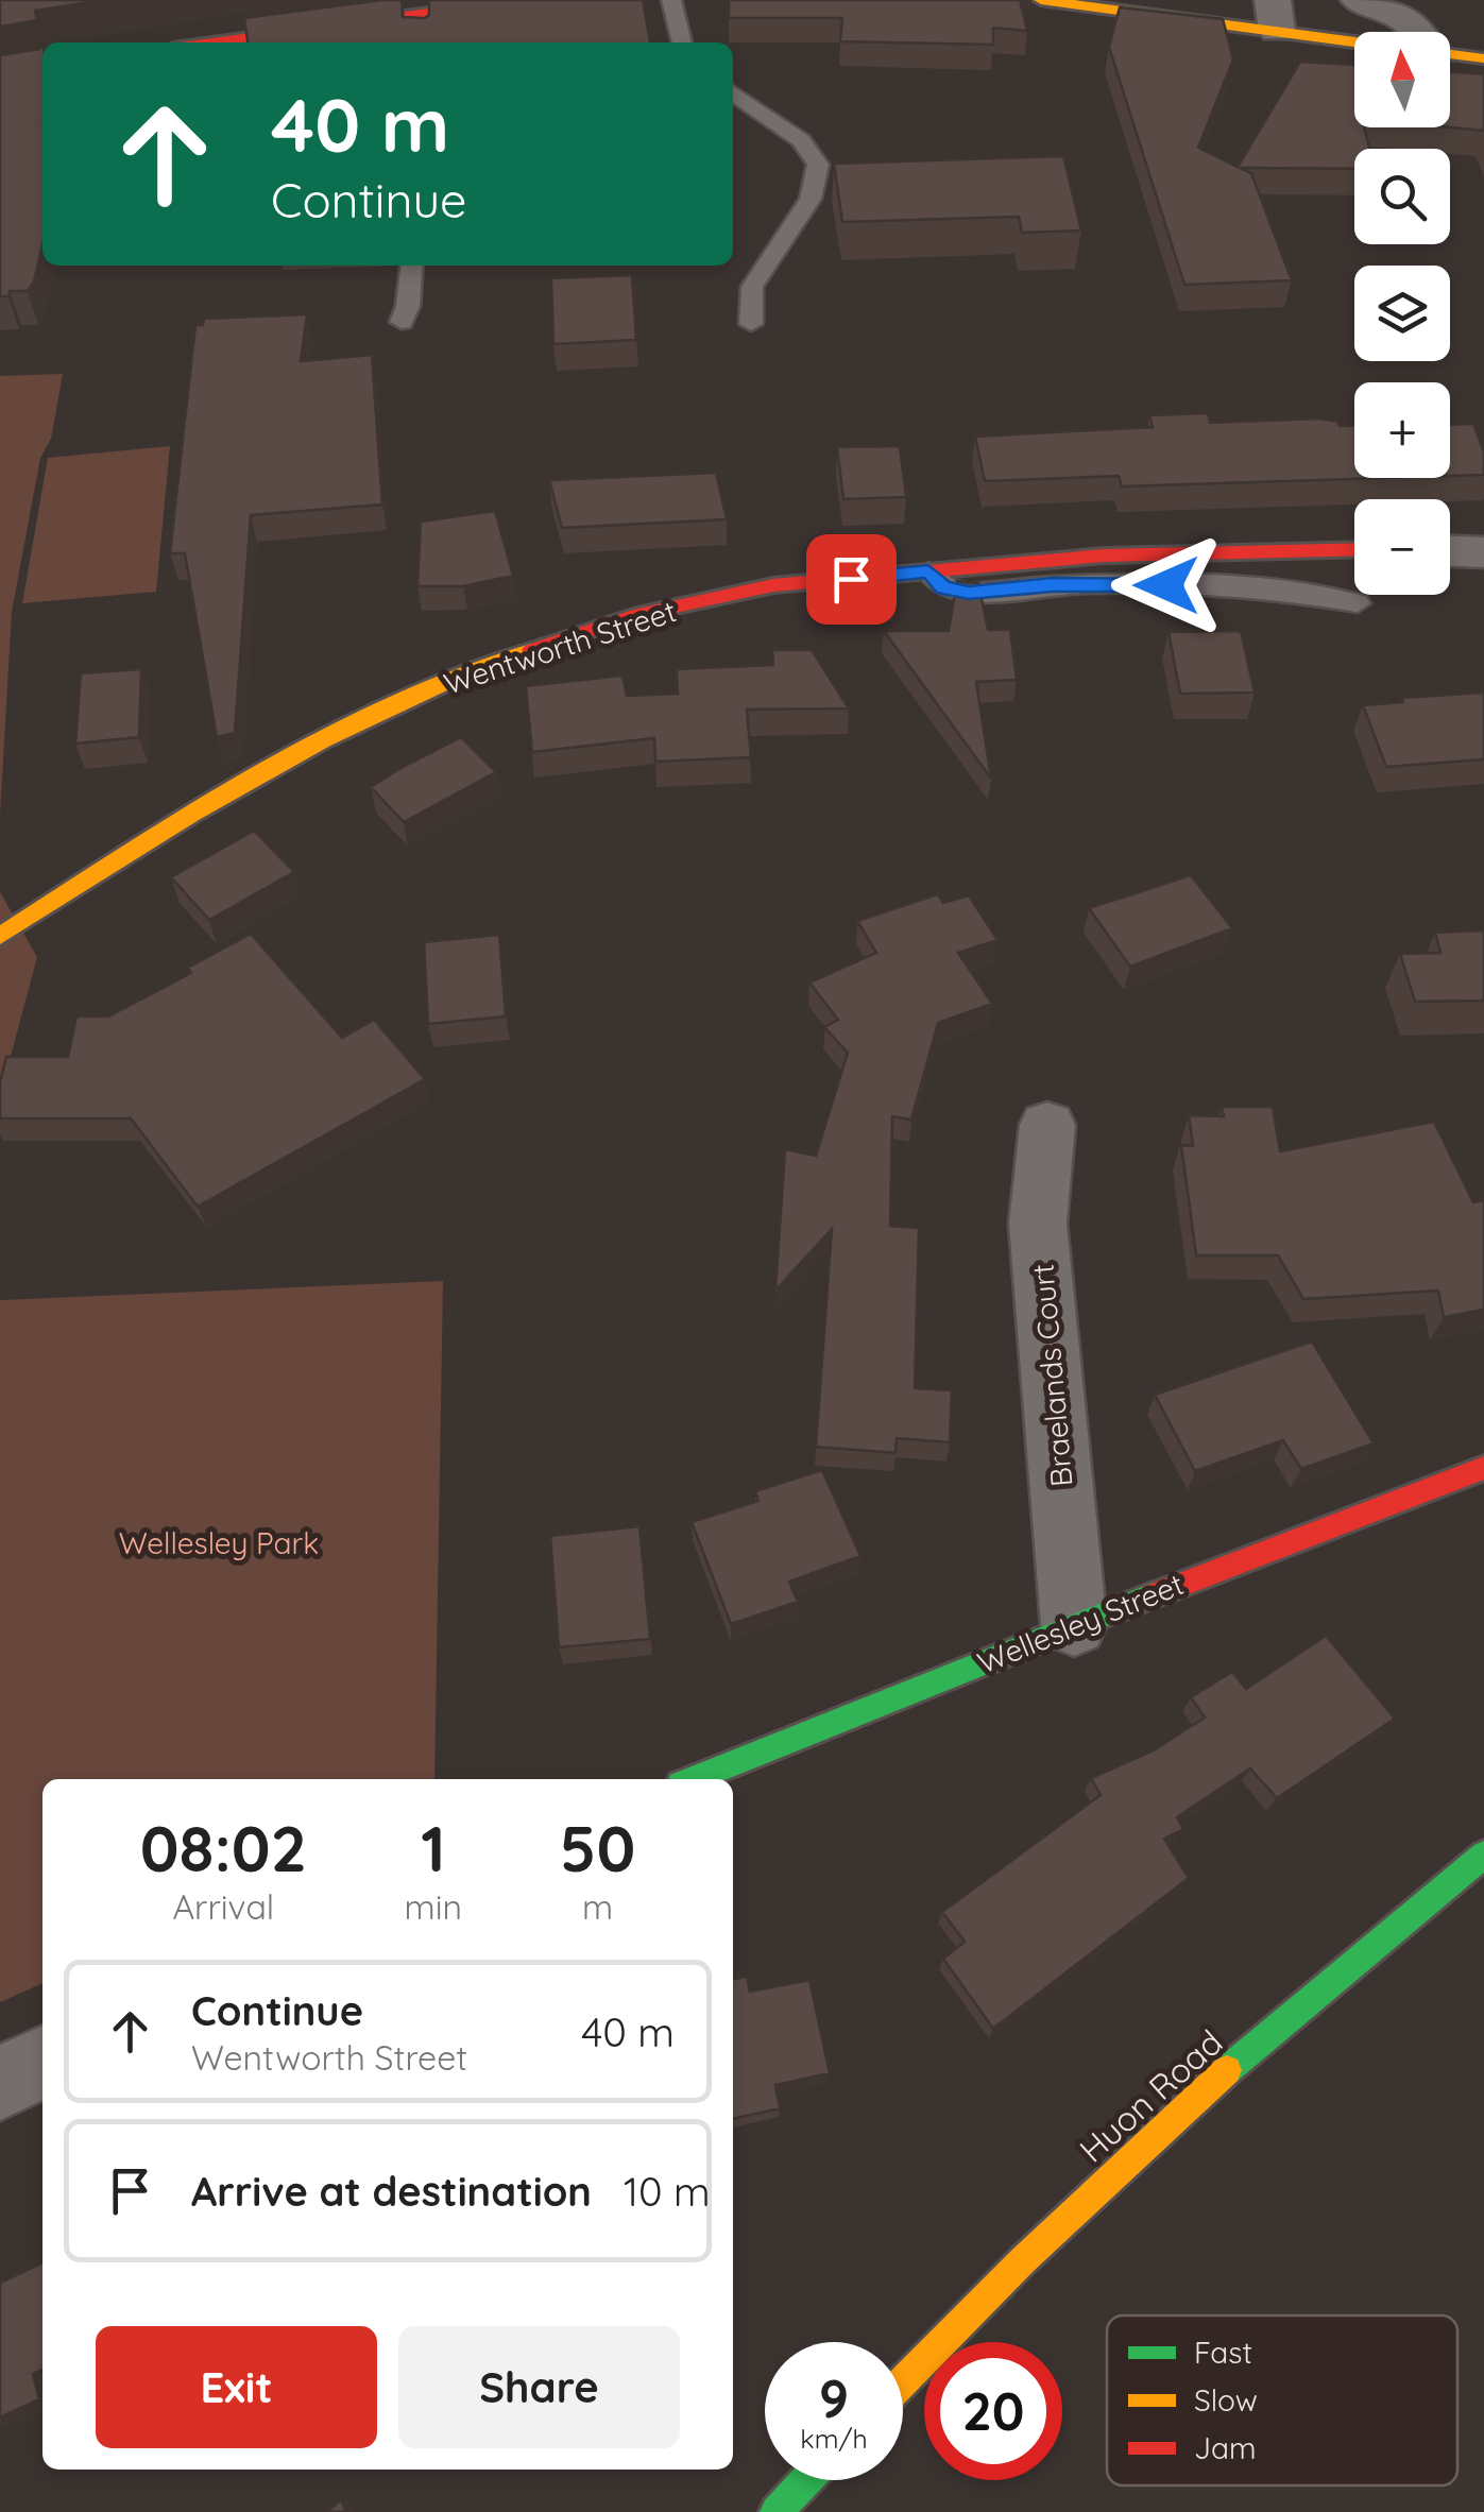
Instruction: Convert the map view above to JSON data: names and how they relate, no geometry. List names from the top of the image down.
{
  "streets": {
    "street": [
      "Wentworth Street",
      "Braelands Court",
      "Wellesley Street",
      "Huon Road"
    ]
  },
  "crossings": [
    ["Braelands Court", "Wellesley Street"]
  ],
  "parks": ["Wellesley Park"],
  "legend": ["Fast", "Slow", "Jam"],
  "north": "top",
  "page": {
    "map_buttons": ["+", "−"],
    "turn": ["40 m", "Continue"],
    "eta": [
      "08:02",
      "Arrival",
      "1",
      "min",
      "50",
      "m"
    ],
    "list": [
      {
        "name": "Continue",
        "note": "Wentworth Street",
        "value": "40 m"
      },
      {
        "name": "Arrive at destination",
        "value": "10 m"
      }
    ],
    "buttons": ["Exit", "Share"],
    "speed": "9 km/h",
    "limit": "20"
  }
}
